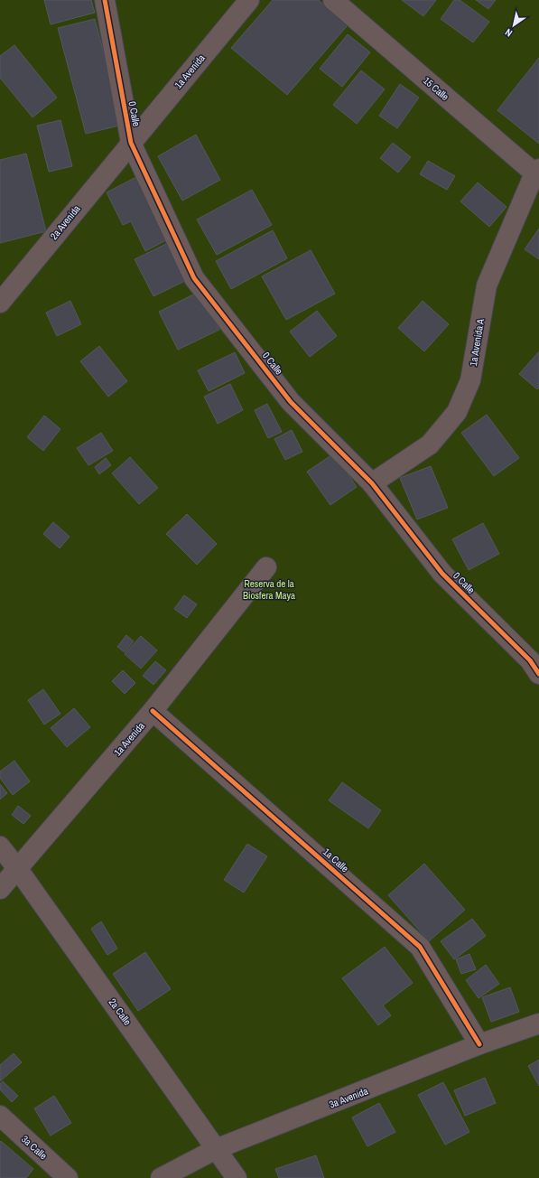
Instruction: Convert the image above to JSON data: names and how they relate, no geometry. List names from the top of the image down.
{
  "streets": {
    "street": [
      "1a Avenida",
      "15 Calle",
      "0 Calle",
      "2a Avenida",
      "1a Avenida A",
      "1a Calle",
      "2a Calle",
      "3a Avenida",
      "3a Calle"
    ]
  },
  "crossings": [
    ["1a Avenida", "0 Calle"],
    ["1a Avenida", "2a Avenida"],
    ["1a Avenida", "1a Calle"],
    ["1a Avenida", "2a Calle"],
    ["15 Calle", "1a Avenida A"],
    ["0 Calle", "2a Avenida"],
    ["0 Calle", "1a Avenida A"],
    ["1a Calle", "3a Avenida"],
    ["2a Calle", "3a Avenida"]
  ],
  "parks": ["Reserva de la Biosfera Maya"],
  "north": "bottom left"
}
